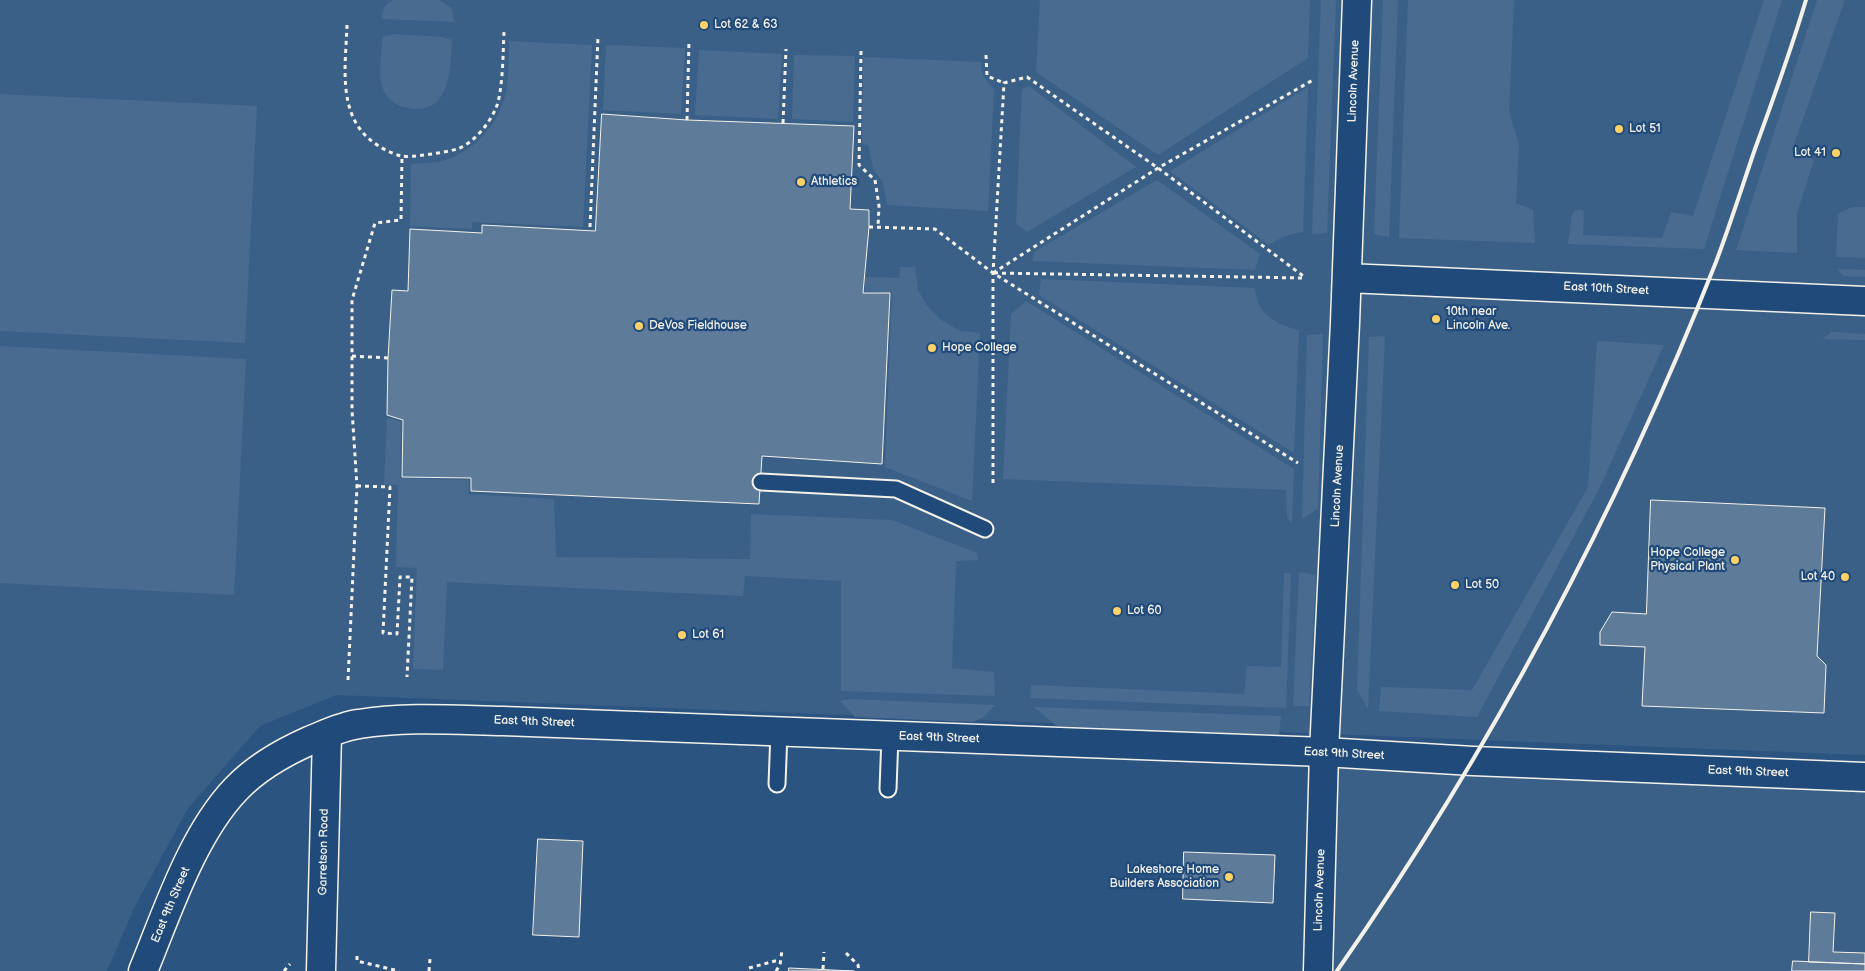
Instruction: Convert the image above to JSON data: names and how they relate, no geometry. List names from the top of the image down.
{
  "streets": {
    "main road": [
      "Lincoln Avenue",
      "East 10th Street",
      "East 9th Street",
      "Garretson Road"
    ]
  },
  "crossings": [
    ["Lincoln Avenue", "East 10th Street"],
    ["Lincoln Avenue", "East 9th Street"],
    ["East 9th Street", "Garretson Road"]
  ],
  "places": [
    "Lot 62 & 63",
    "Lot 51",
    "Lot 41",
    "Athletics",
    "10th near Lincoln Ave.",
    "DeVos Fieldhouse",
    "Hope College",
    "Hope College Physical Plant",
    "Lot 40",
    "Lot 50",
    "Lot 60",
    "Lot 61",
    "Lakeshore Home Builders Association"
  ]
}
